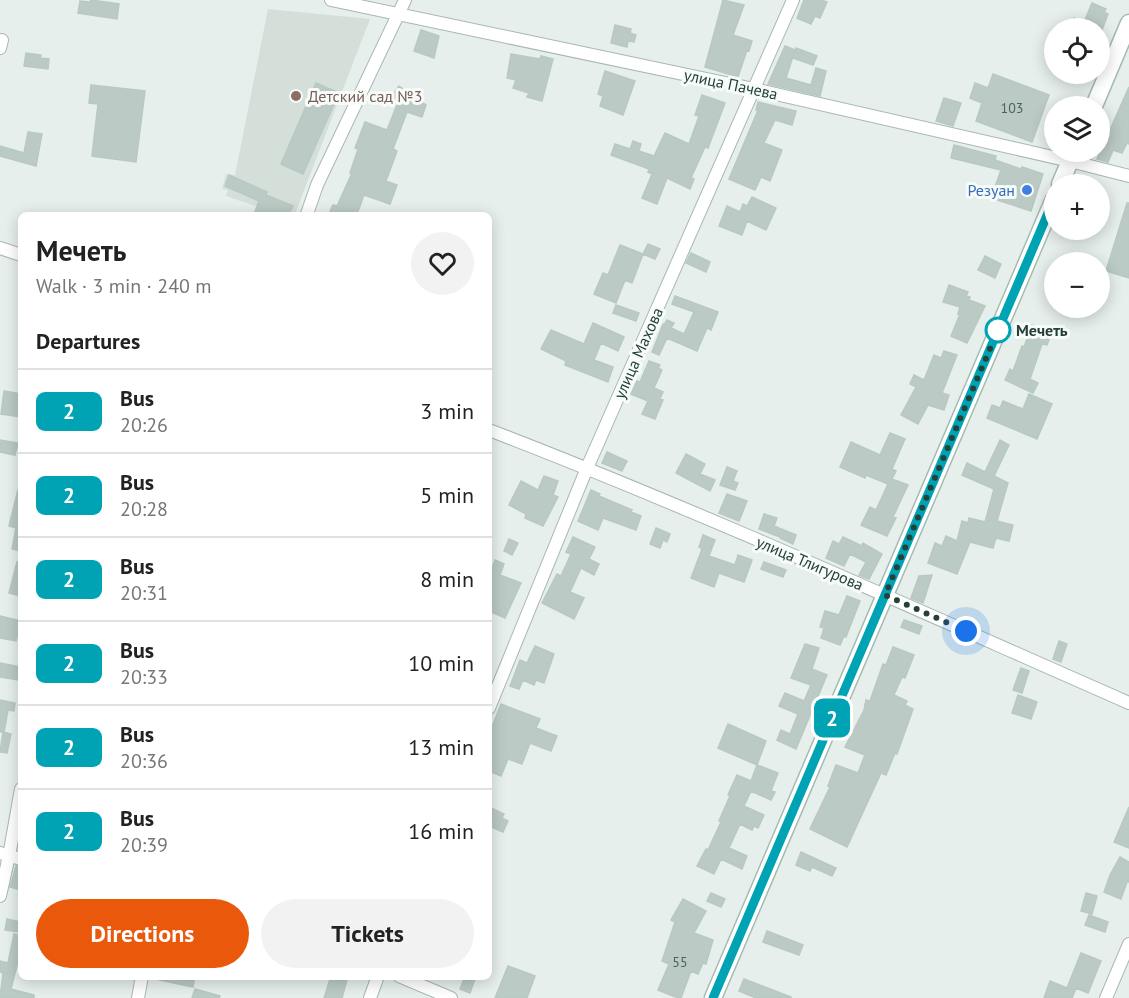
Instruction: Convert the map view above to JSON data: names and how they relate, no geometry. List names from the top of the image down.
{
  "streets": {
    "street": ["улица Пачева", "улица Махова", "улица Тлигурова"]
  },
  "crossings": [
    ["улица Пачева", "улица Махова"],
    ["улица Махова", "улица Тлигурова"]
  ],
  "places": ["Детский сад №3", "Резуан", "Мечеть"],
  "lines": ["bus line 2"],
  "house_numbers": ["103", "55"],
  "page": {
    "on_map": "2",
    "map_buttons": ["+", "−"],
    "heading": [
      ["Мечеть", "Walk · 3 min · 240 m"],
      "Departures"
    ],
    "list": [
      {
        "mark": "2",
        "name": "Bus",
        "note": "20:26",
        "value": "3 min"
      },
      {
        "mark": "2",
        "name": "Bus",
        "note": "20:28",
        "value": "5 min"
      },
      {
        "mark": "2",
        "name": "Bus",
        "note": "20:31",
        "value": "8 min"
      },
      {
        "mark": "2",
        "name": "Bus",
        "note": "20:33",
        "value": "10 min"
      },
      {
        "mark": "2",
        "name": "Bus",
        "note": "20:36",
        "value": "13 min"
      },
      {
        "mark": "2",
        "name": "Bus",
        "note": "20:39",
        "value": "16 min"
      }
    ],
    "buttons": ["Directions", "Tickets"]
  }
}
